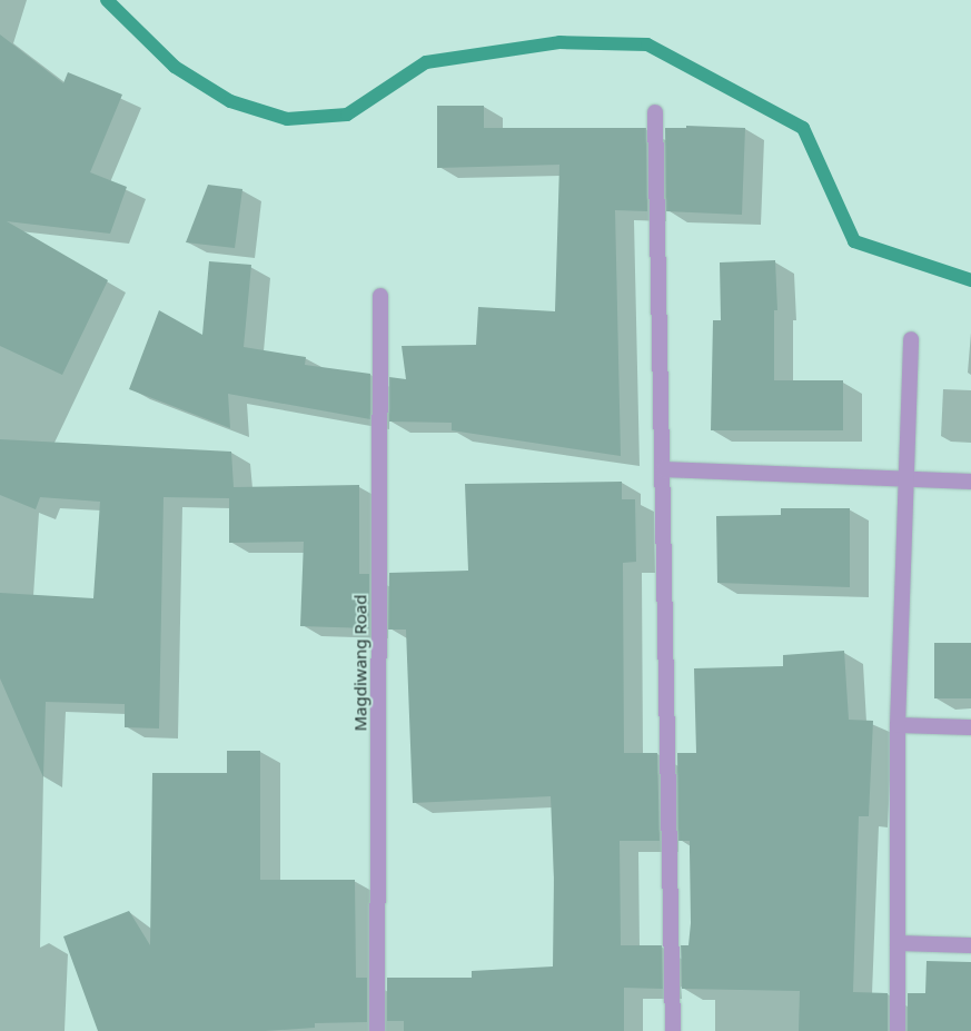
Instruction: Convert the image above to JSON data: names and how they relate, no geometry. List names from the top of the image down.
{
  "streets": {
    "street": ["Magdiwang Road"]
  }
}
